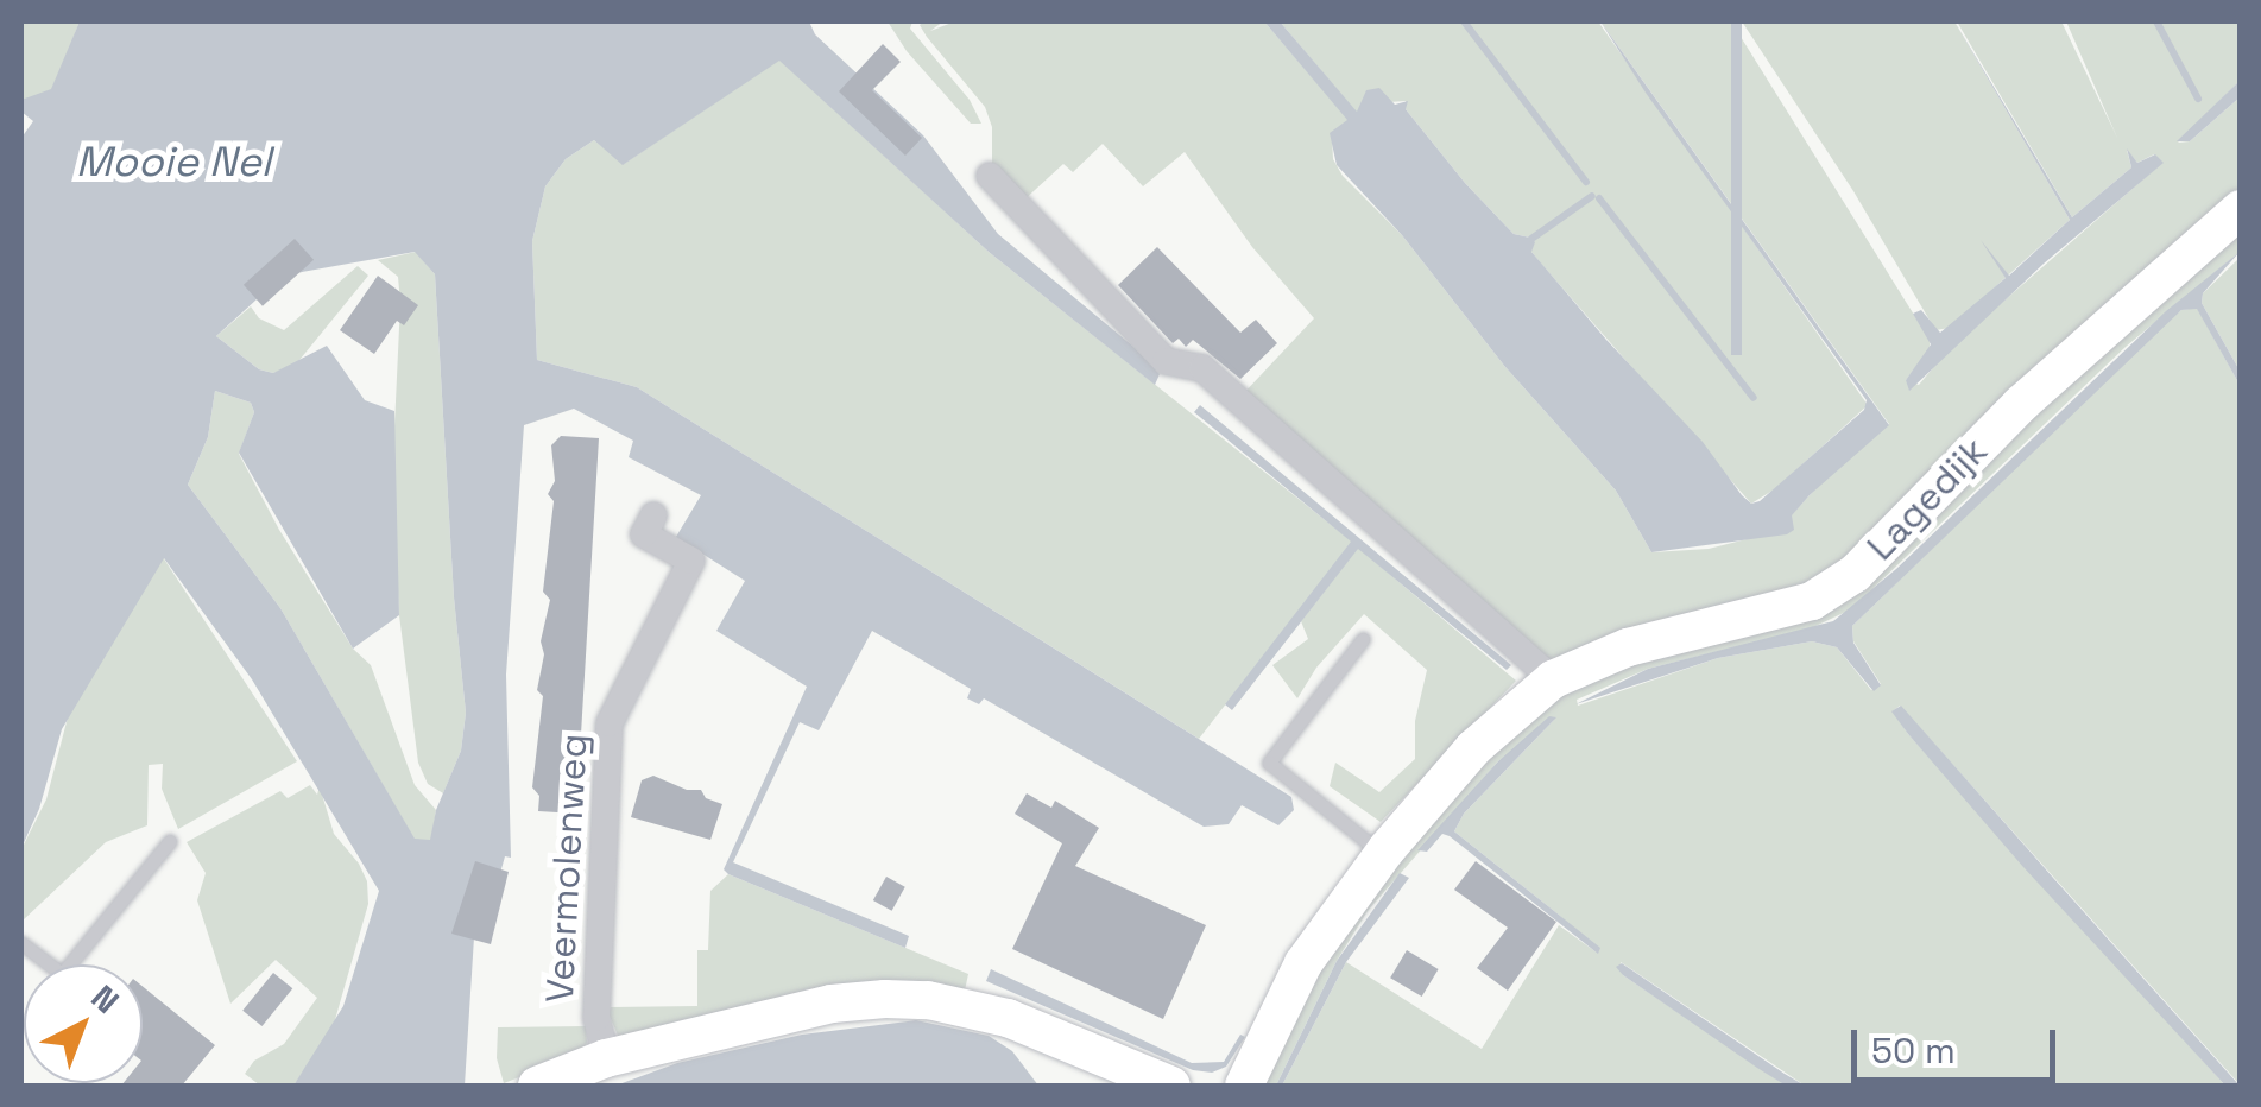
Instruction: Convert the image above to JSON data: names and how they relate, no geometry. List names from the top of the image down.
{
  "streets": {
    "street": ["Lagedijk", "Veermolenweg"]
  },
  "water": ["Mooie Nel"],
  "scale_bar": "50 m",
  "north": "top right"
}
